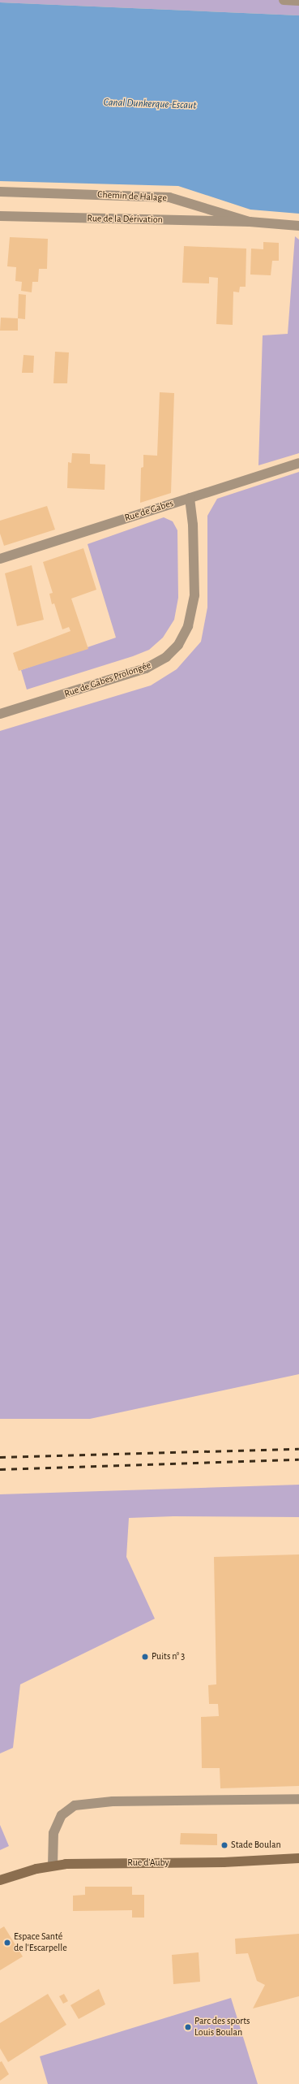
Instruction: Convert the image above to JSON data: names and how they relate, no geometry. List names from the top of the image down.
{
  "streets": {
    "street": [
      "Chemin de Halage",
      "Rue de la Dérivation",
      "Rue de Gabes",
      "Rue de Gabes Prolongée",
      "Rue d'Auby"
    ]
  },
  "crossings": [
    ["Chemin de Halage", "Rue de la Dérivation"],
    ["Rue de Gabes", "Rue de Gabes Prolongée"]
  ],
  "water": ["Canal Dunkerque-Escaut"],
  "places": [
    "Puits n° 3",
    "Stade Boulan",
    "Espace Santé de l'Escarpelle",
    "Parc des sports Louis Boulan"
  ]
}
